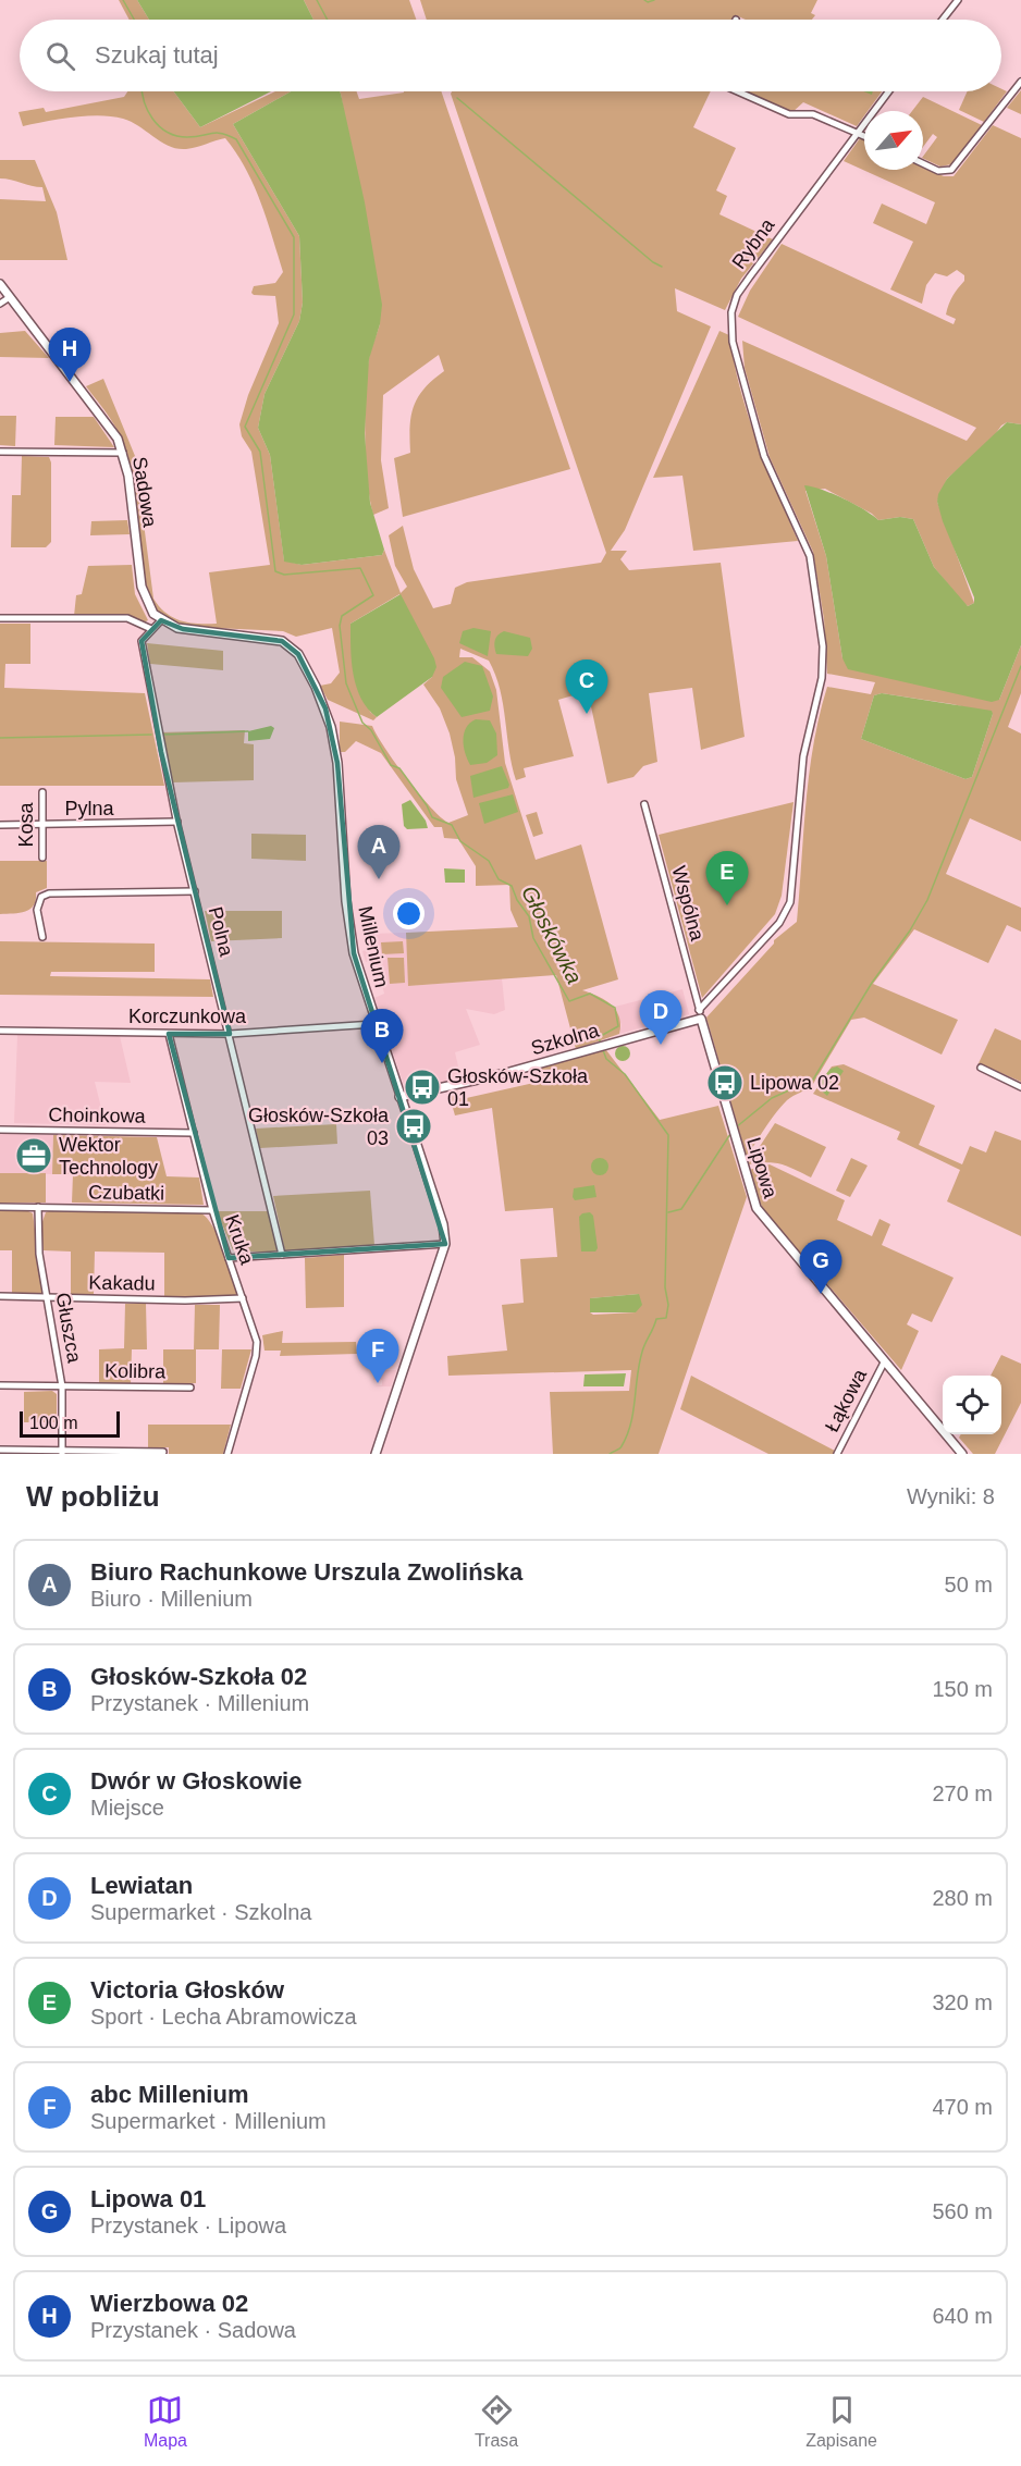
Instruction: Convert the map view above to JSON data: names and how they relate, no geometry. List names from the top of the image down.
{
  "streets": {
    "street": [
      "Rybna",
      "Sadowa",
      "Pylna",
      "Kosa",
      "Wspólna",
      "Polna",
      "Millenium",
      "Korczunkowa",
      "Szkolna",
      "Choinkowa",
      "Lipowa",
      "Czubatki",
      "Kruka",
      "Kakadu",
      "Głuszca",
      "Kolibra",
      "Łąkowa"
    ]
  },
  "crossings": [
    ["Rybna", "Wspólna"],
    ["Rybna", "Szkolna"],
    ["Rybna", "Lipowa"],
    ["Sadowa", "Millenium"],
    ["Pylna", "Kosa"],
    ["Pylna", "Polna"],
    ["Wspólna", "Szkolna"],
    ["Wspólna", "Lipowa"],
    ["Polna", "Korczunkowa"],
    ["Millenium", "Korczunkowa"],
    ["Millenium", "Szkolna"],
    ["Korczunkowa", "Kruka"],
    ["Szkolna", "Lipowa"],
    ["Choinkowa", "Kruka"],
    ["Lipowa", "Łąkowa"],
    ["Czubatki", "Kruka"],
    ["Czubatki", "Głuszca"],
    ["Kruka", "Kakadu"],
    ["Kakadu", "Głuszca"],
    ["Głuszca", "Kolibra"]
  ],
  "water": ["Głoskówka"],
  "places": {
    "bus stop": ["Lipowa 02", "Głosków-Szkoła 01", "Głosków-Szkoła 03"],
    "office": ["Wektor Technology"]
  },
  "scale_bar": "100 m",
  "north": "top right",
  "page": {
    "search": "Szukaj tutaj",
    "pins": [
      "H",
      "C",
      "A",
      "E",
      "D",
      "B",
      "G",
      "F"
    ],
    "scale": "100 m",
    "heading": ["W pobliżu", "Wyniki: 8"],
    "list": [
      {
        "mark": "A",
        "name": "Biuro Rachunkowe Urszula Zwolińska",
        "note": "Biuro · Millenium",
        "value": "50 m"
      },
      {
        "mark": "B",
        "name": "Głosków-Szkoła 02",
        "note": "Przystanek · Millenium",
        "value": "150 m"
      },
      {
        "mark": "C",
        "name": "Dwór w Głoskowie",
        "note": "Miejsce",
        "value": "270 m"
      },
      {
        "mark": "D",
        "name": "Lewiatan",
        "note": "Supermarket · Szkolna",
        "value": "280 m"
      },
      {
        "mark": "E",
        "name": "Victoria Głosków",
        "note": "Sport · Lecha Abramowicza",
        "value": "320 m"
      },
      {
        "mark": "F",
        "name": "abc Millenium",
        "note": "Supermarket · Millenium",
        "value": "470 m"
      },
      {
        "mark": "G",
        "name": "Lipowa 01",
        "note": "Przystanek · Lipowa",
        "value": "560 m"
      },
      {
        "mark": "H",
        "name": "Wierzbowa 02",
        "note": "Przystanek · Sadowa",
        "value": "640 m"
      }
    ],
    "nav": ["Mapa", "Trasa", "Zapisane"]
  }
}
